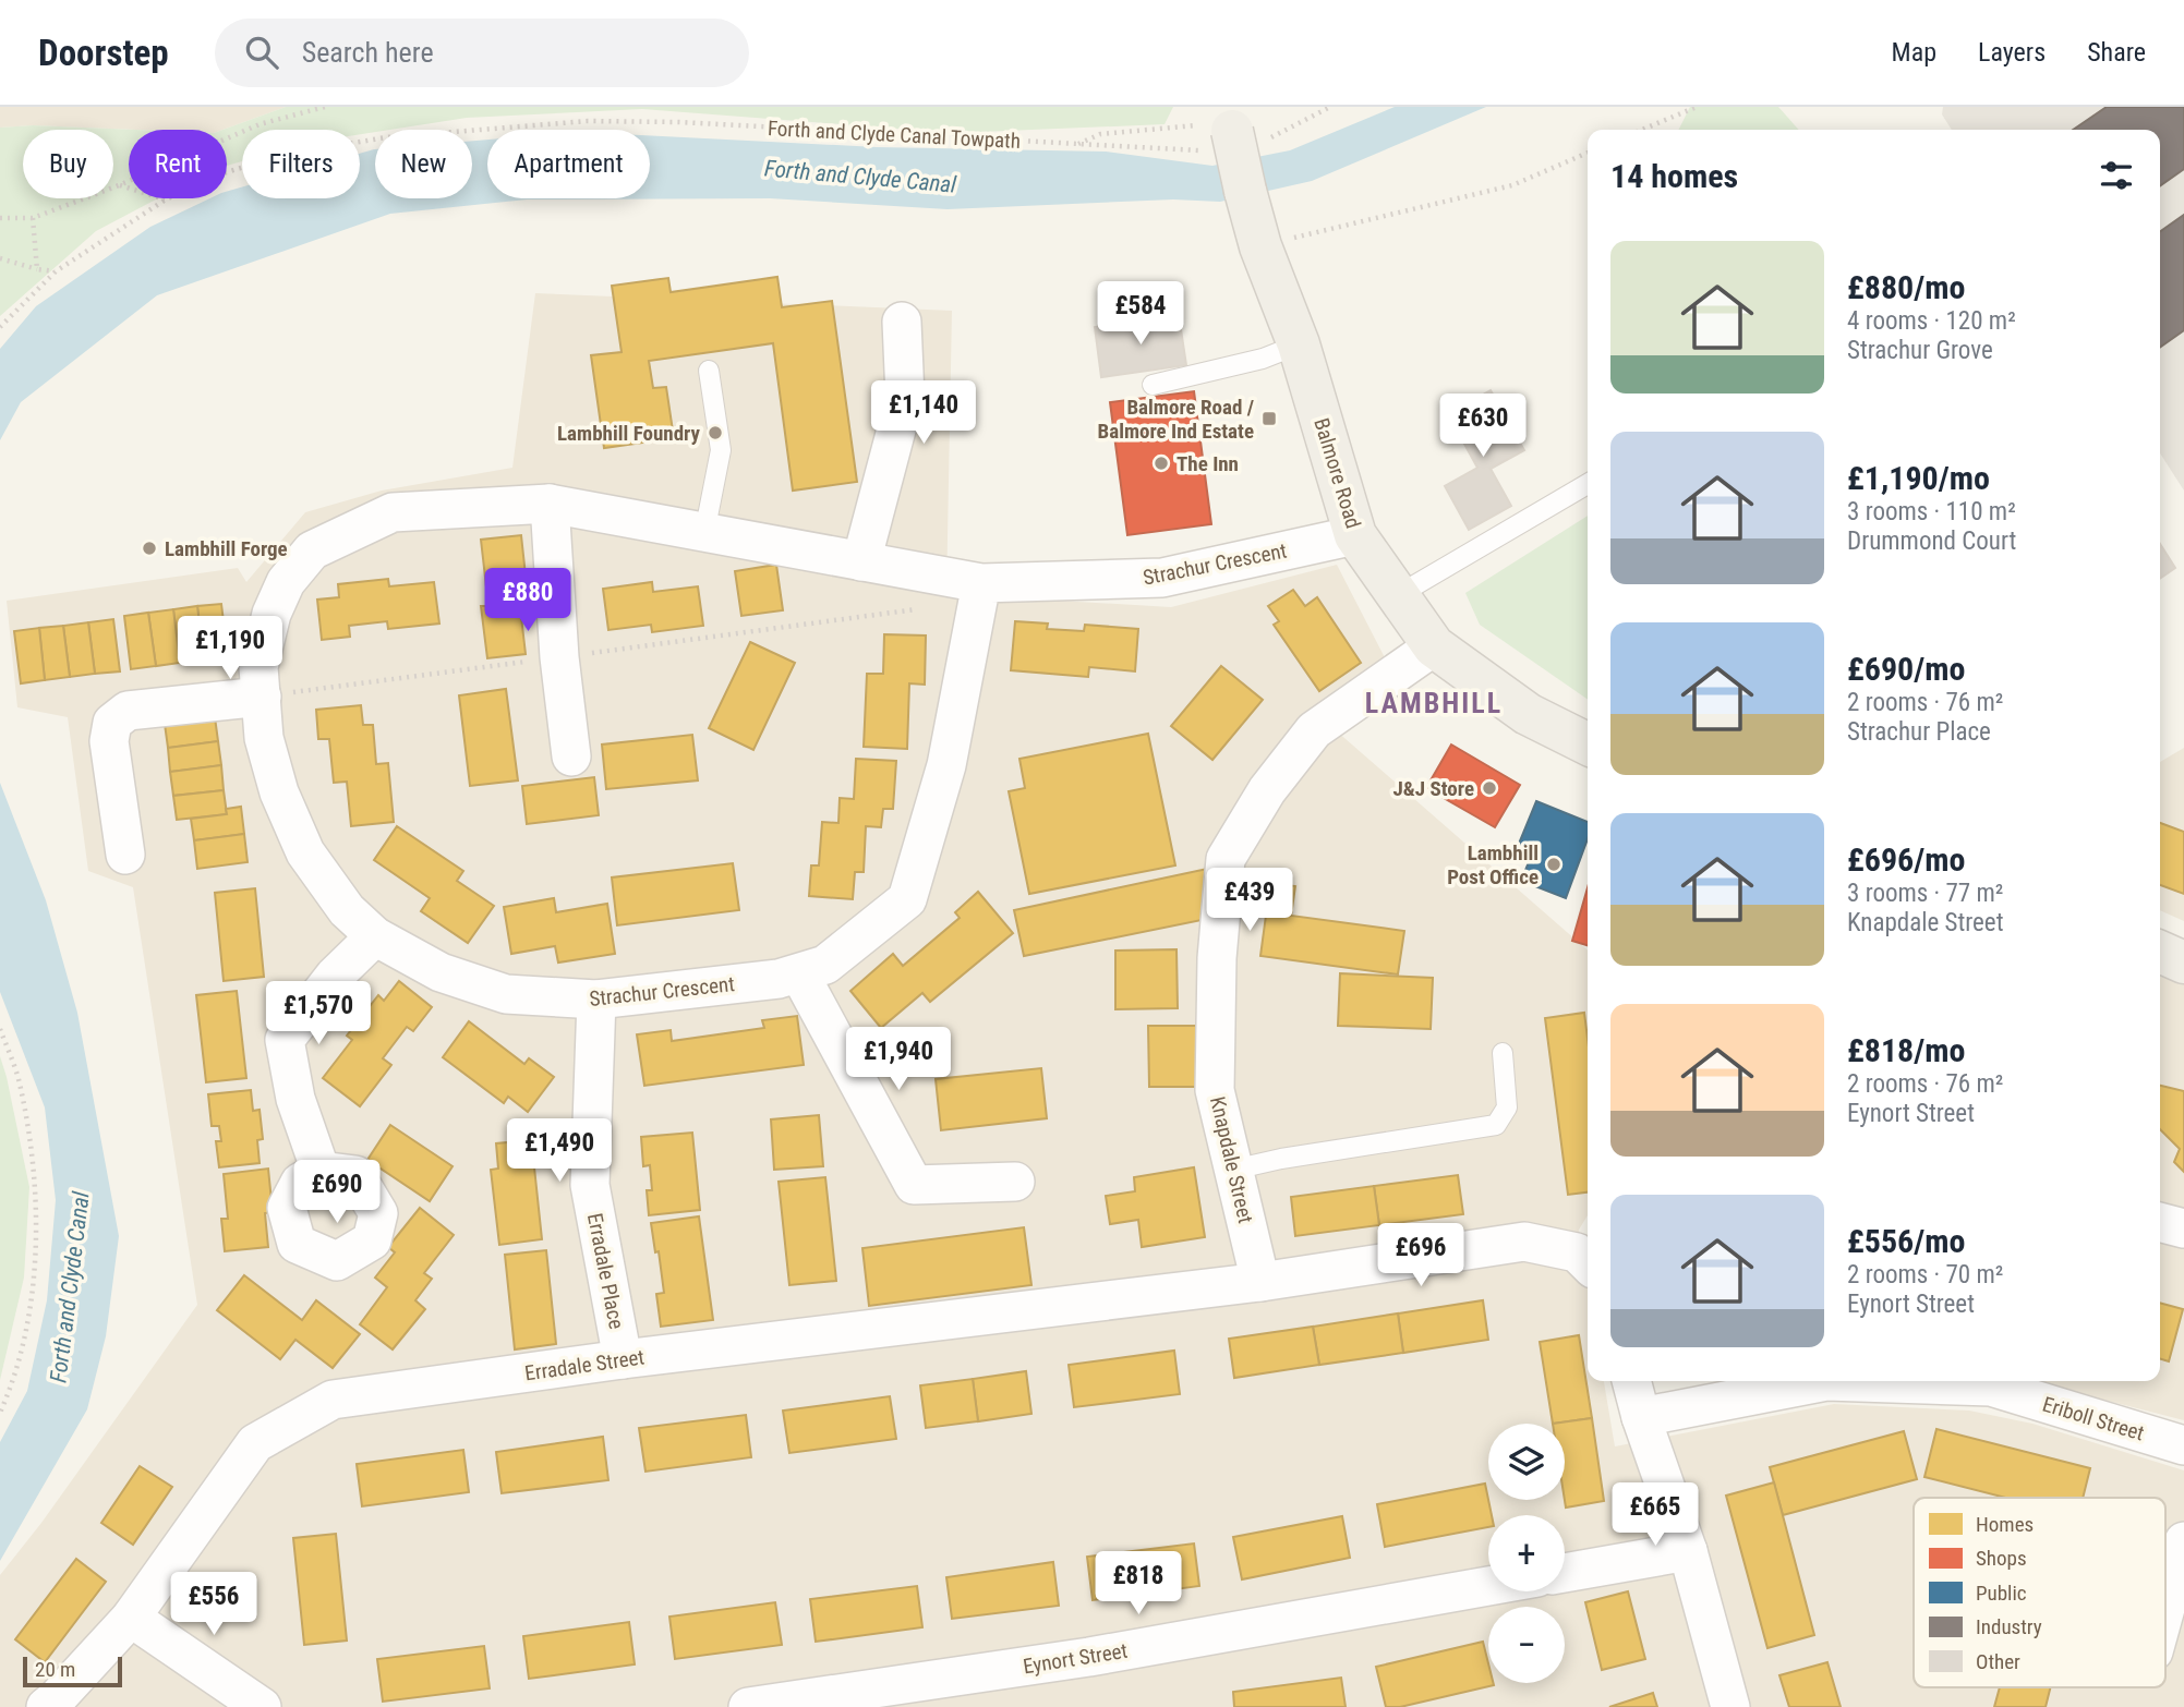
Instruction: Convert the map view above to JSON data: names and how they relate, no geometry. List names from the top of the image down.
{
  "streets": {
    "main road": ["Balmore Road"],
    "street": [
      "Strachur Crescent",
      "Knapdale Street",
      "Erradale Place",
      "Erradale Street",
      "Eriboll Street",
      "Eynort Street"
    ],
    "path": ["Forth and Clyde Canal Towpath"]
  },
  "crossings": [
    ["Forth and Clyde Canal Towpath", "Balmore Road"],
    ["Balmore Road", "Strachur Crescent"],
    ["Balmore Road", "Knapdale Street"],
    ["Strachur Crescent", "Erradale Place"],
    ["Knapdale Street", "Erradale Street"],
    ["Erradale Place", "Erradale Street"]
  ],
  "districts": ["LAMBHILL"],
  "water": ["Forth and Clyde Canal"],
  "places": {
    "transit": ["Balmore Road / Balmore Ind Estate"],
    "other": [
      "Lambhill Foundry",
      "The Inn",
      "Lambhill Forge",
      "J&J Store",
      "Lambhill Post Office"
    ]
  },
  "legend": [
    "Homes",
    "Shops",
    "Public",
    "Industry",
    "Other"
  ],
  "scale_bar": "20 m",
  "page": {
    "header": "Doorstep",
    "search": "Search here",
    "nav": ["Map", "Layers", "Share"],
    "chip": [
      "Buy",
      "Rent",
      "Filters",
      "New",
      "Apartment"
    ],
    "heading": "14 homes",
    "list": [
      {
        "name": "£880/mo",
        "note": "4 rooms · 120 m² · Strachur Grove"
      },
      {
        "name": "£1,190/mo",
        "note": "3 rooms · 110 m² · Drummond Court"
      },
      {
        "name": "£690/mo",
        "note": "2 rooms · 76 m² · Strachur Place"
      },
      {
        "name": "£696/mo",
        "note": "3 rooms · 77 m² · Knapdale Street"
      },
      {
        "name": "£818/mo",
        "note": "2 rooms · 76 m² · Eynort Street"
      },
      {
        "name": "£556/mo",
        "note": "2 rooms · 70 m² · Eynort Street"
      }
    ],
    "price": [
      "£584",
      "£1,140",
      "£630",
      "£880",
      "£1,190",
      "£439",
      "£1,570",
      "£1,940",
      "£1,490",
      "£690",
      "£696",
      "£665",
      "£818",
      "£556"
    ],
    "map_buttons": ["+", "−"],
    "scale": "20 m"
  }
}
